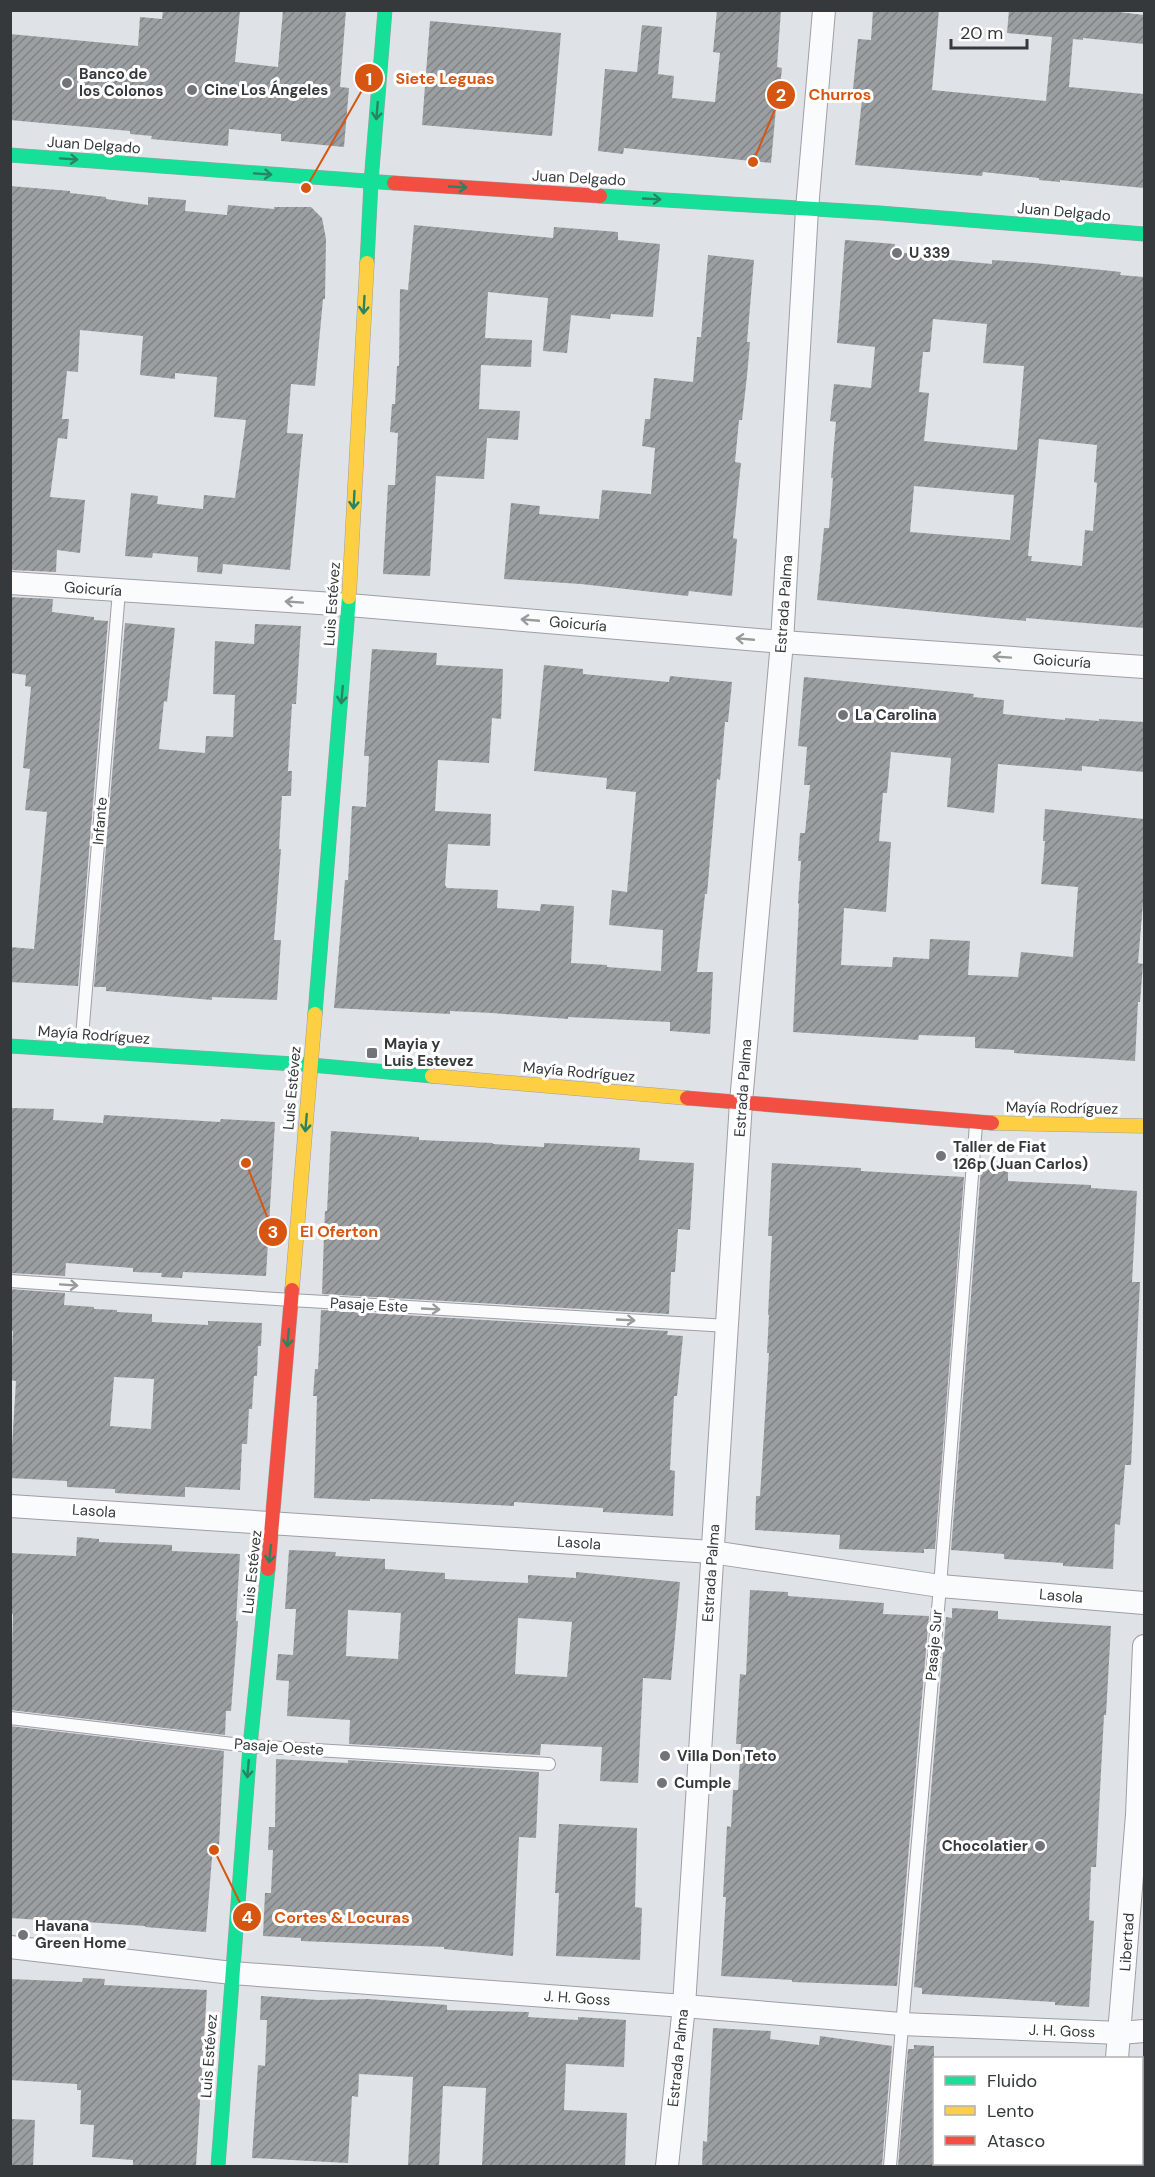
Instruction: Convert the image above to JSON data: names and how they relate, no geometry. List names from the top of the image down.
{
  "streets": {
    "street": [
      "Juan Delgado",
      "Goicuría",
      "Luis Estévez",
      "Estrada Palma",
      "Mayía Rodríguez",
      "Lasola",
      "Libertad",
      "J. H. Goss"
    ],
    "lane": [
      "Infante",
      "Pasaje Este",
      "Pasaje Sur",
      "Pasaje Oeste"
    ]
  },
  "crossings": [
    ["Juan Delgado", "Luis Estévez"],
    ["Juan Delgado", "Estrada Palma"],
    ["Goicuría", "Luis Estévez"],
    ["Goicuría", "Estrada Palma"],
    ["Goicuría", "Infante"],
    ["Luis Estévez", "Mayía Rodríguez"],
    ["Luis Estévez", "Pasaje Este"],
    ["Luis Estévez", "Lasola"],
    ["Luis Estévez", "Pasaje Oeste"],
    ["Luis Estévez", "J. H. Goss"],
    ["Estrada Palma", "Mayía Rodríguez"],
    ["Estrada Palma", "Pasaje Este"],
    ["Estrada Palma", "Lasola"],
    ["Estrada Palma", "J. H. Goss"],
    ["Infante", "Mayía Rodríguez"],
    ["Mayía Rodríguez", "Pasaje Sur"],
    ["Lasola", "Pasaje Sur"],
    ["Pasaje Sur", "J. H. Goss"],
    ["Libertad", "J. H. Goss"]
  ],
  "one_way": [
    "Juan Delgado",
    "Goicuría",
    "Luis Estévez",
    "Pasaje Este"
  ],
  "places": {
    "other": [
      "Banco de los Colonos",
      "Cine Los Ángeles",
      "Churros",
      "Siete Leguas",
      "U 339",
      "La Carolina",
      "Taller de Fiat 126p (Juan Carlos)",
      "El Oferton",
      "Villa Don Teto",
      "Cumple",
      "Chocolatier",
      "Cortes & Locuras",
      "Havana Green Home"
    ],
    "transit": ["Mayia y Luis Estevez"]
  },
  "legend": ["Fluido", "Lento", "Atasco"],
  "scale_bar": "20 m"
}
